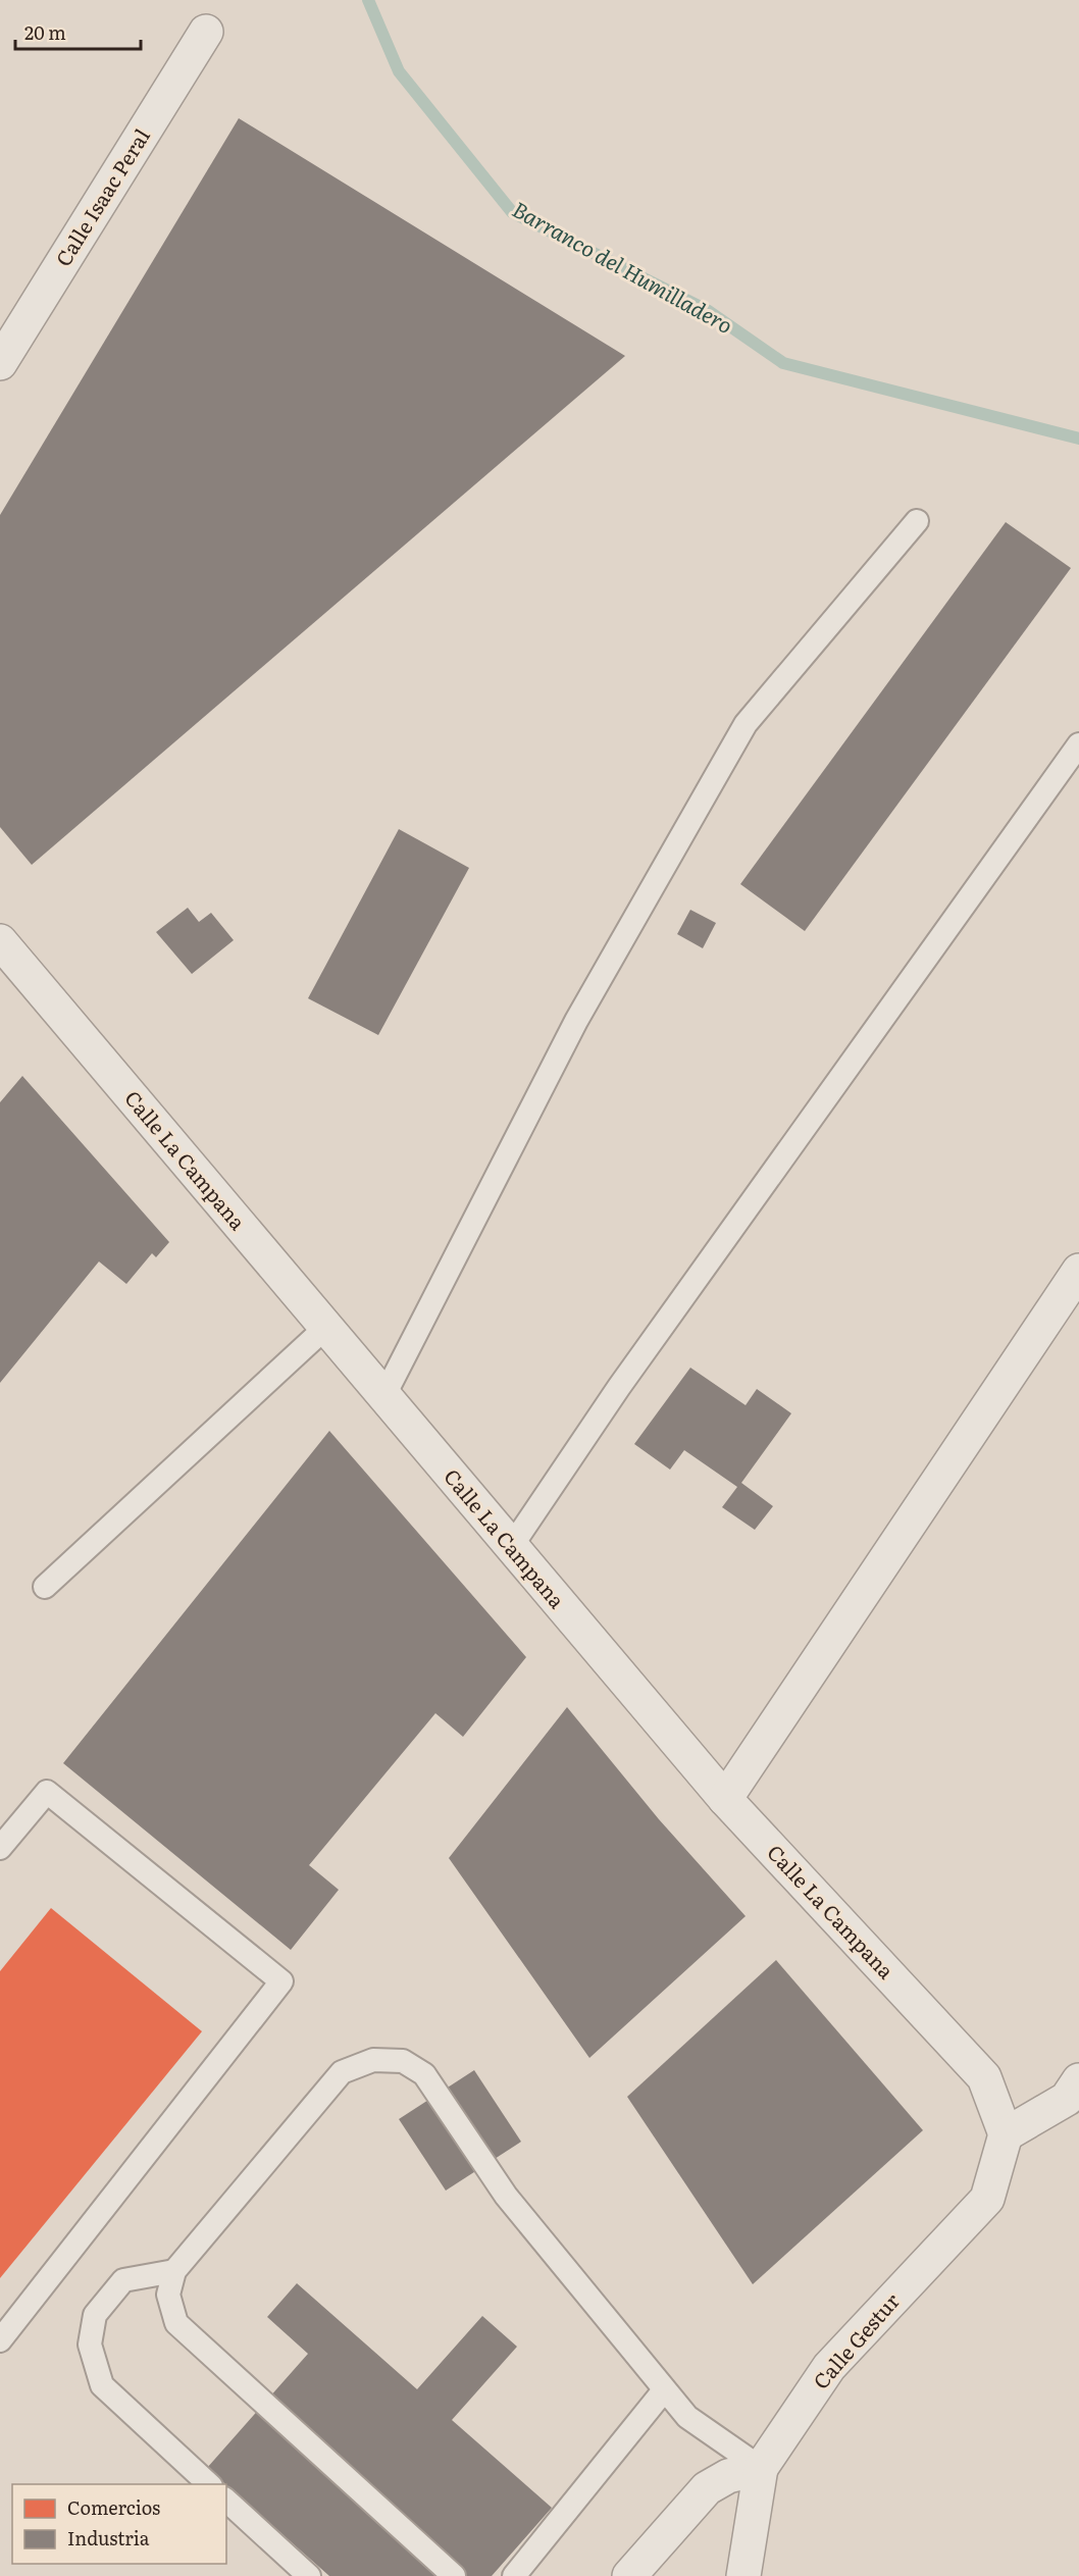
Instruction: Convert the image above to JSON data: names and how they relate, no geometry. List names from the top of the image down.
{
  "streets": {
    "street": ["Calle Isaac Peral", "Calle La Campana", "Calle Gestur"]
  },
  "crossings": [
    ["Calle La Campana", "Calle Gestur"]
  ],
  "water": ["Barranco del Humilladero"],
  "legend": ["Comercios", "Industria"],
  "scale_bar": "20 m"
}
